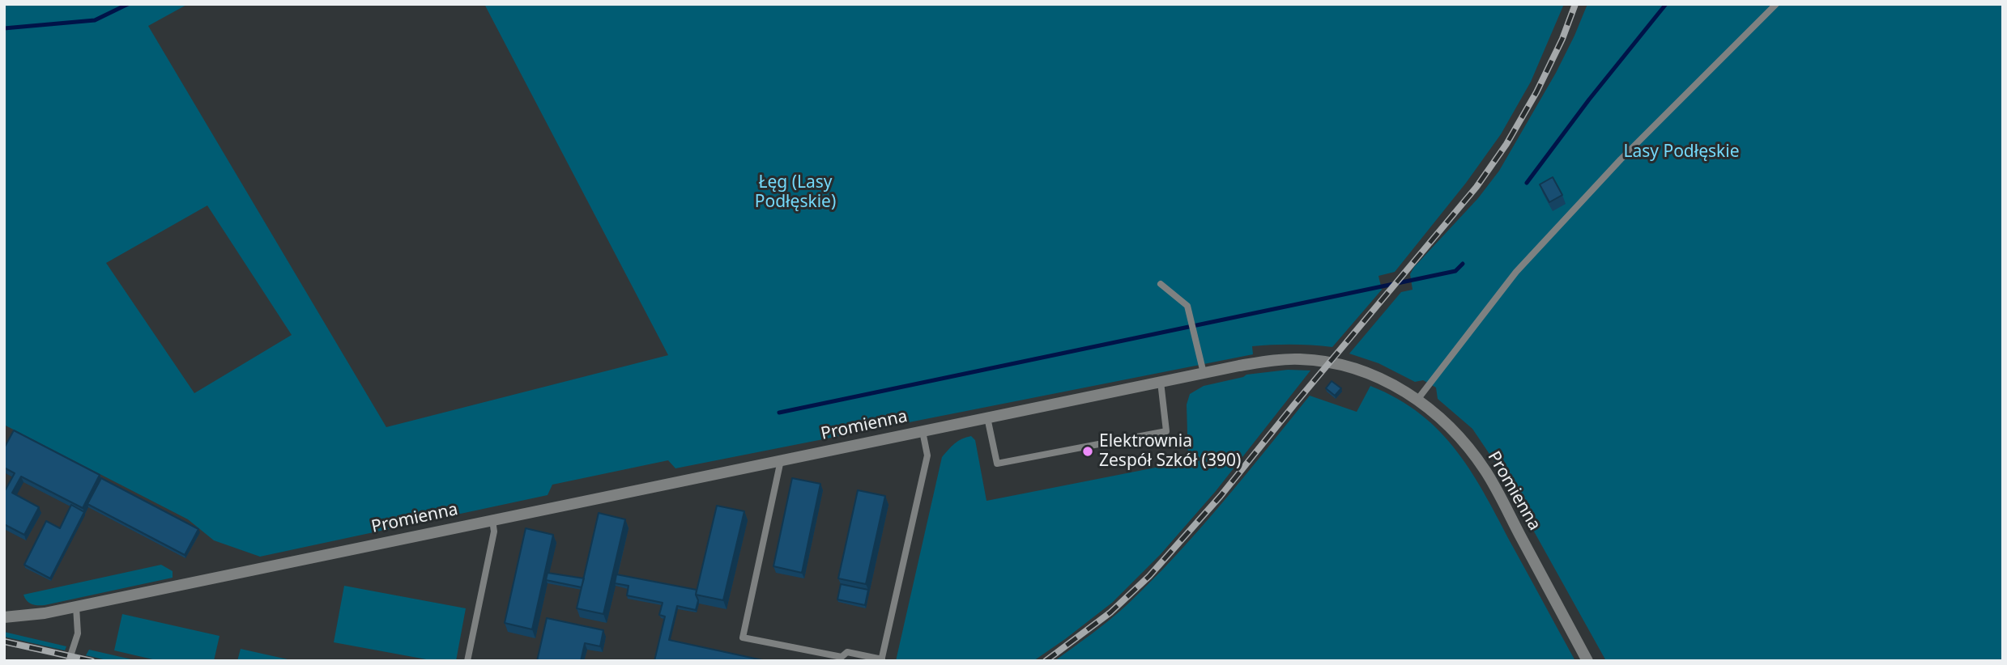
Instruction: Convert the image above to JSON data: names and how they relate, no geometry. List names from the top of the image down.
{
  "streets": {
    "street": ["Promienna"]
  },
  "parks": ["Lasy Podłęskie", "Łęg (Lasy Podłęskie)"],
  "places": ["Elektrownia Zespół Szkół (390)"]
}
